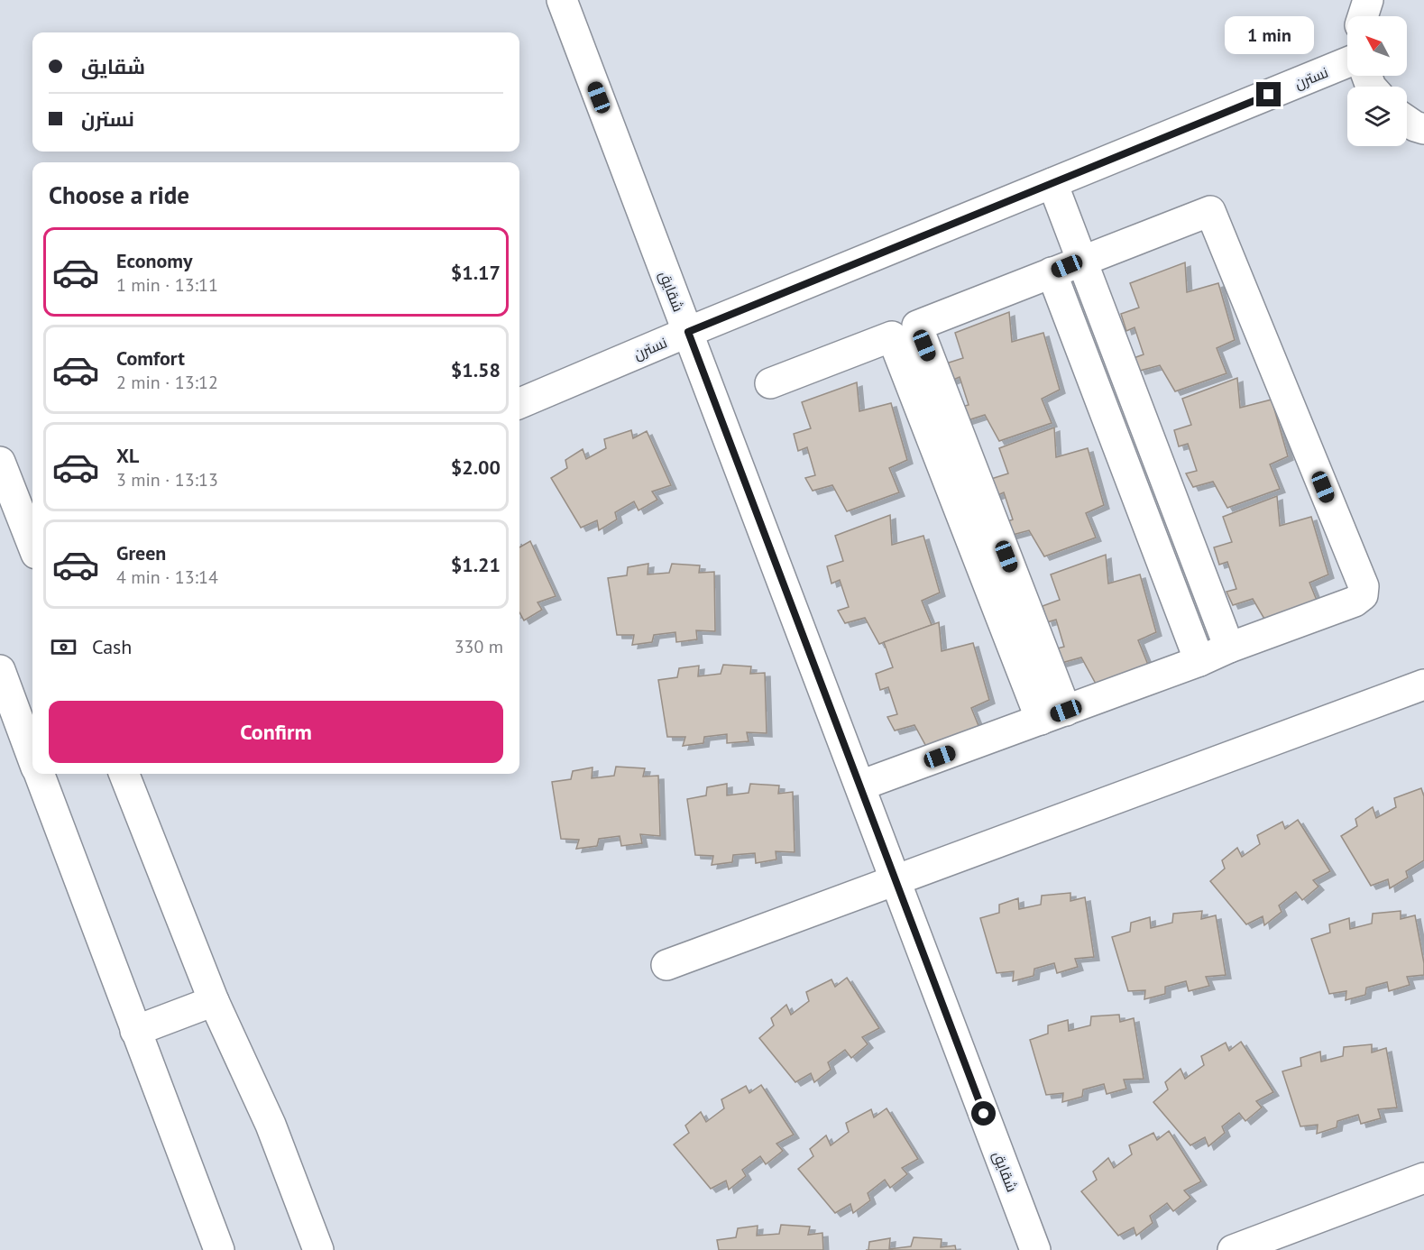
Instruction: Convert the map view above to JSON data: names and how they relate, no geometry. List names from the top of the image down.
{
  "streets": {
    "street": ["نسترن", "شقایق"]
  },
  "crossings": [
    ["نسترن", "شقایق"]
  ],
  "north": "top left",
  "page": {
    "bubble": "1 min",
    "banner": ["شقایق", "نسترن"],
    "heading": "Choose a ride",
    "list": [
      {
        "name": "Economy",
        "note": "1 min · 13:11",
        "value": "$1.17"
      },
      {
        "name": "Comfort",
        "note": "2 min · 13:12",
        "value": "$1.58"
      },
      {
        "name": "XL",
        "note": "3 min · 13:13",
        "value": "$2.00"
      },
      {
        "name": "Green",
        "note": "4 min · 13:14",
        "value": "$1.21"
      }
    ],
    "pay": ["Cash", "330 m"],
    "buttons": "Confirm"
  }
}
